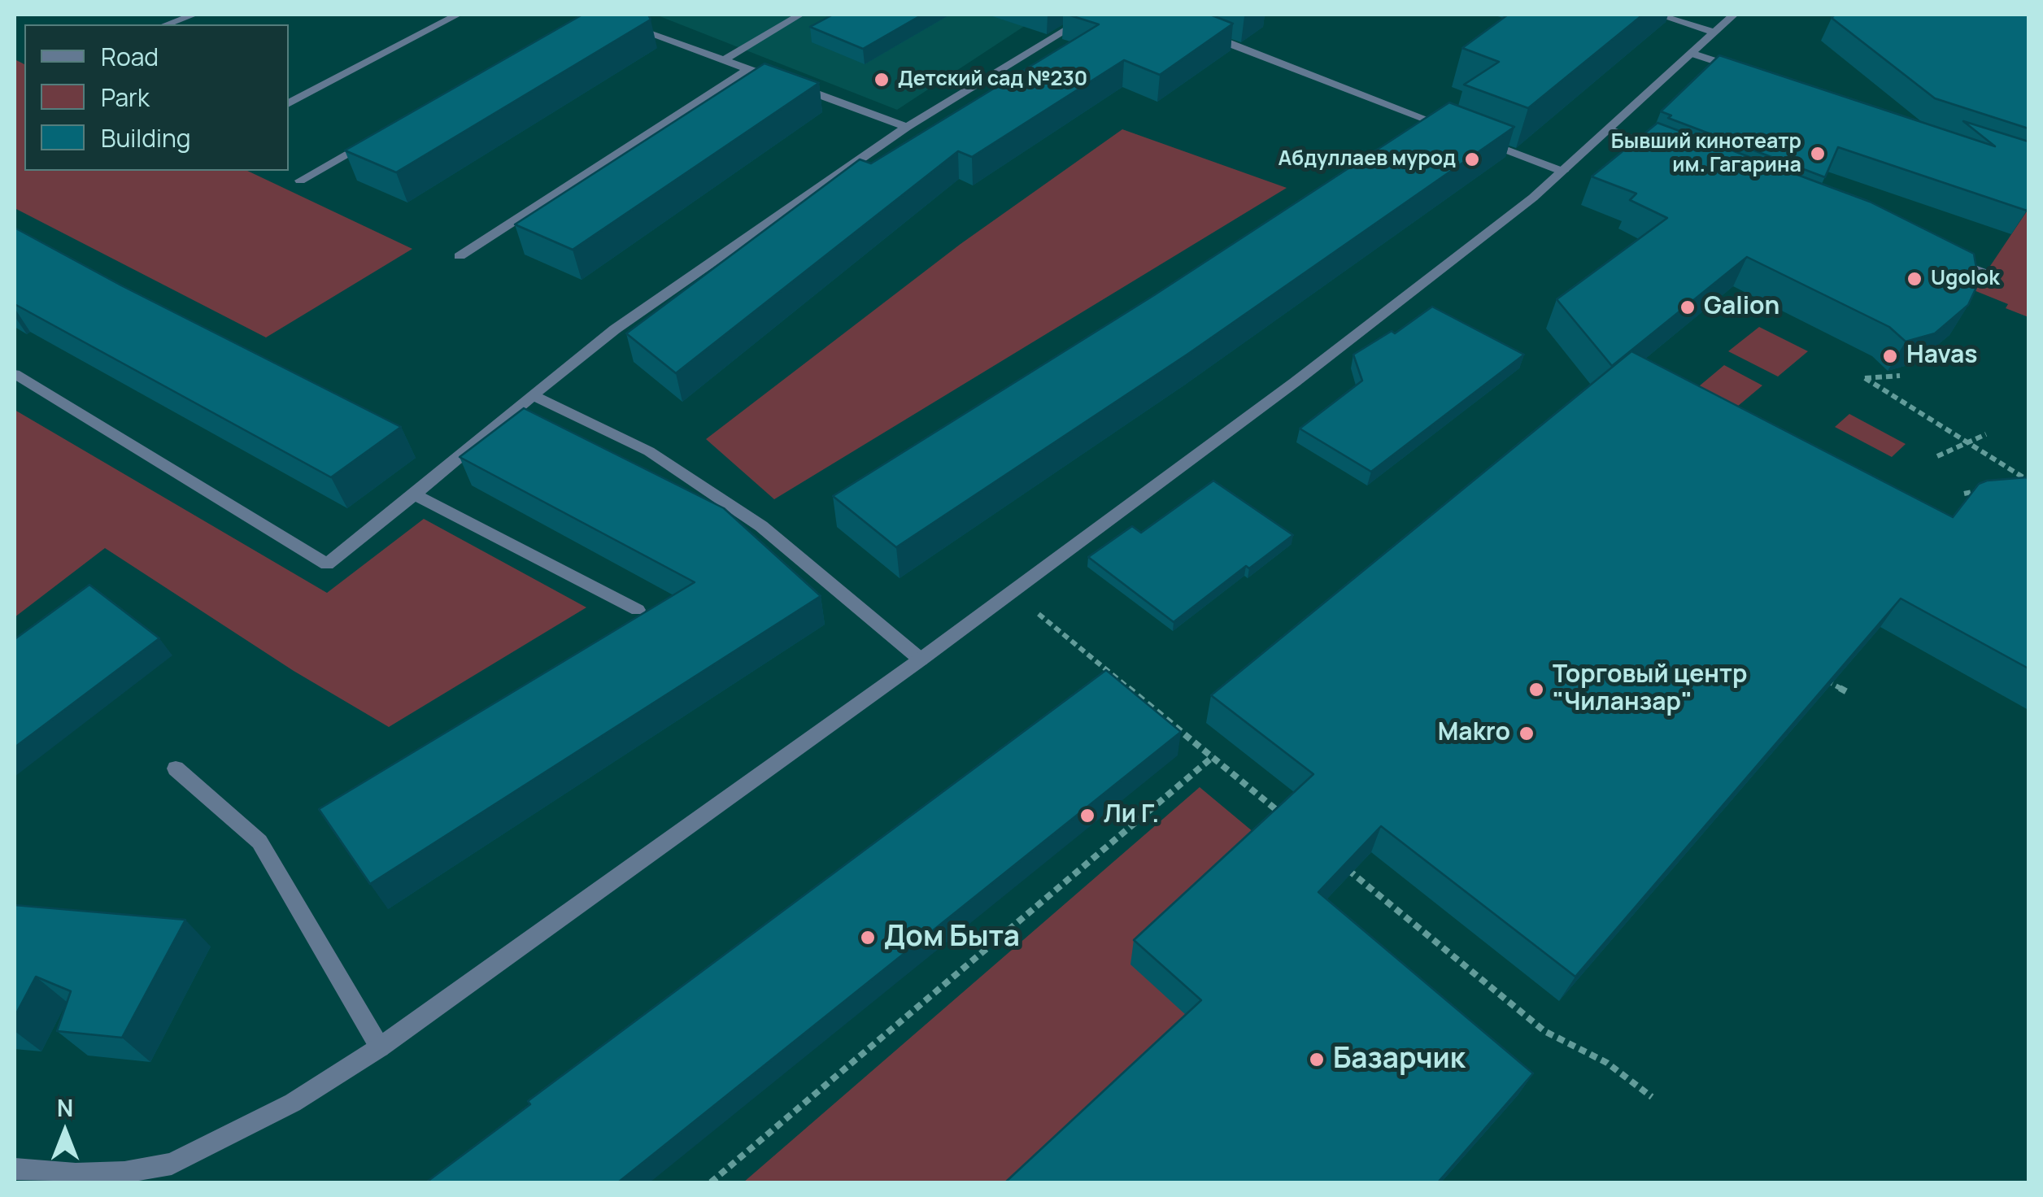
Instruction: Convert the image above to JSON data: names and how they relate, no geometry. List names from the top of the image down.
{
  "places": [
    "Детский сад №230",
    "Бывший кинотеатр им. Гагарина",
    "Абдуллаев мурод",
    "Ugolok",
    "Galion",
    "Havas",
    "Торговый центр \"Чиланзар\"",
    "Makro",
    "Ли Г.",
    "Дом Быта",
    "Базарчик"
  ],
  "legend": ["Road", "Park", "Building"],
  "north": "top"
}
